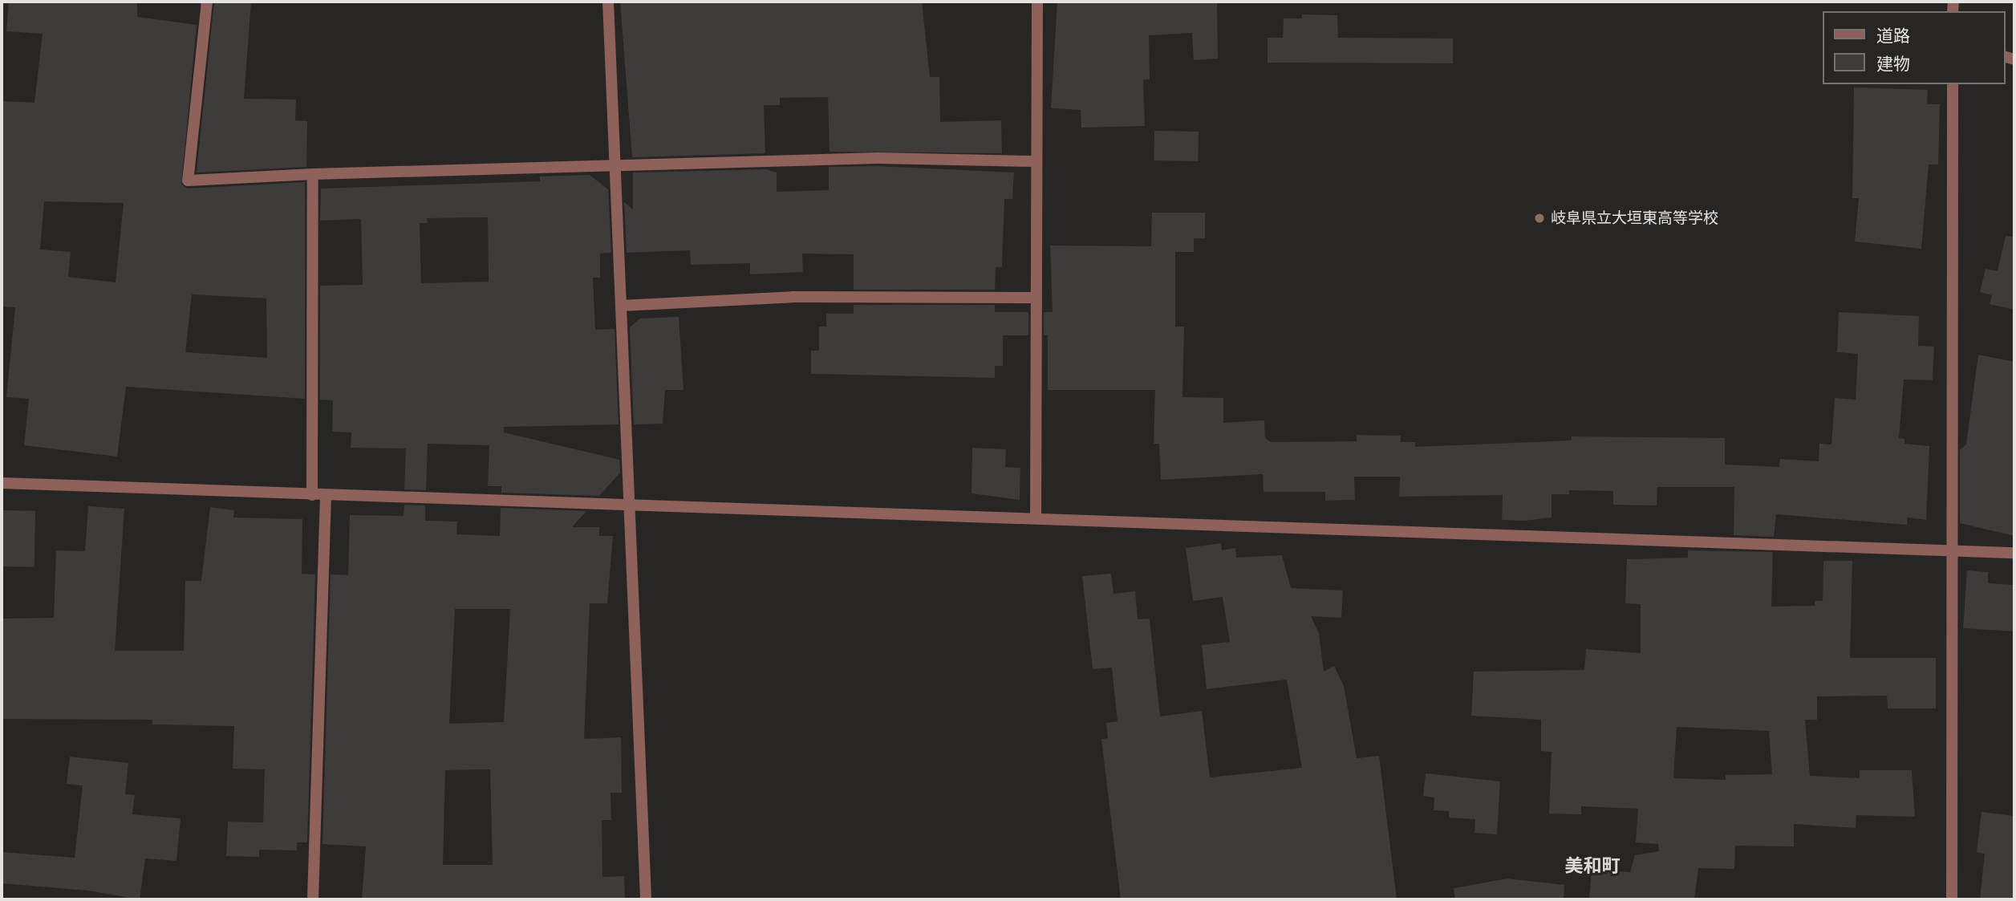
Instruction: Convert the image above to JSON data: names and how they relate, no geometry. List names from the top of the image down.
{
  "districts": ["美和町"],
  "places": ["岐阜県立大垣東高等学校"],
  "legend": ["道路", "建物"]
}
